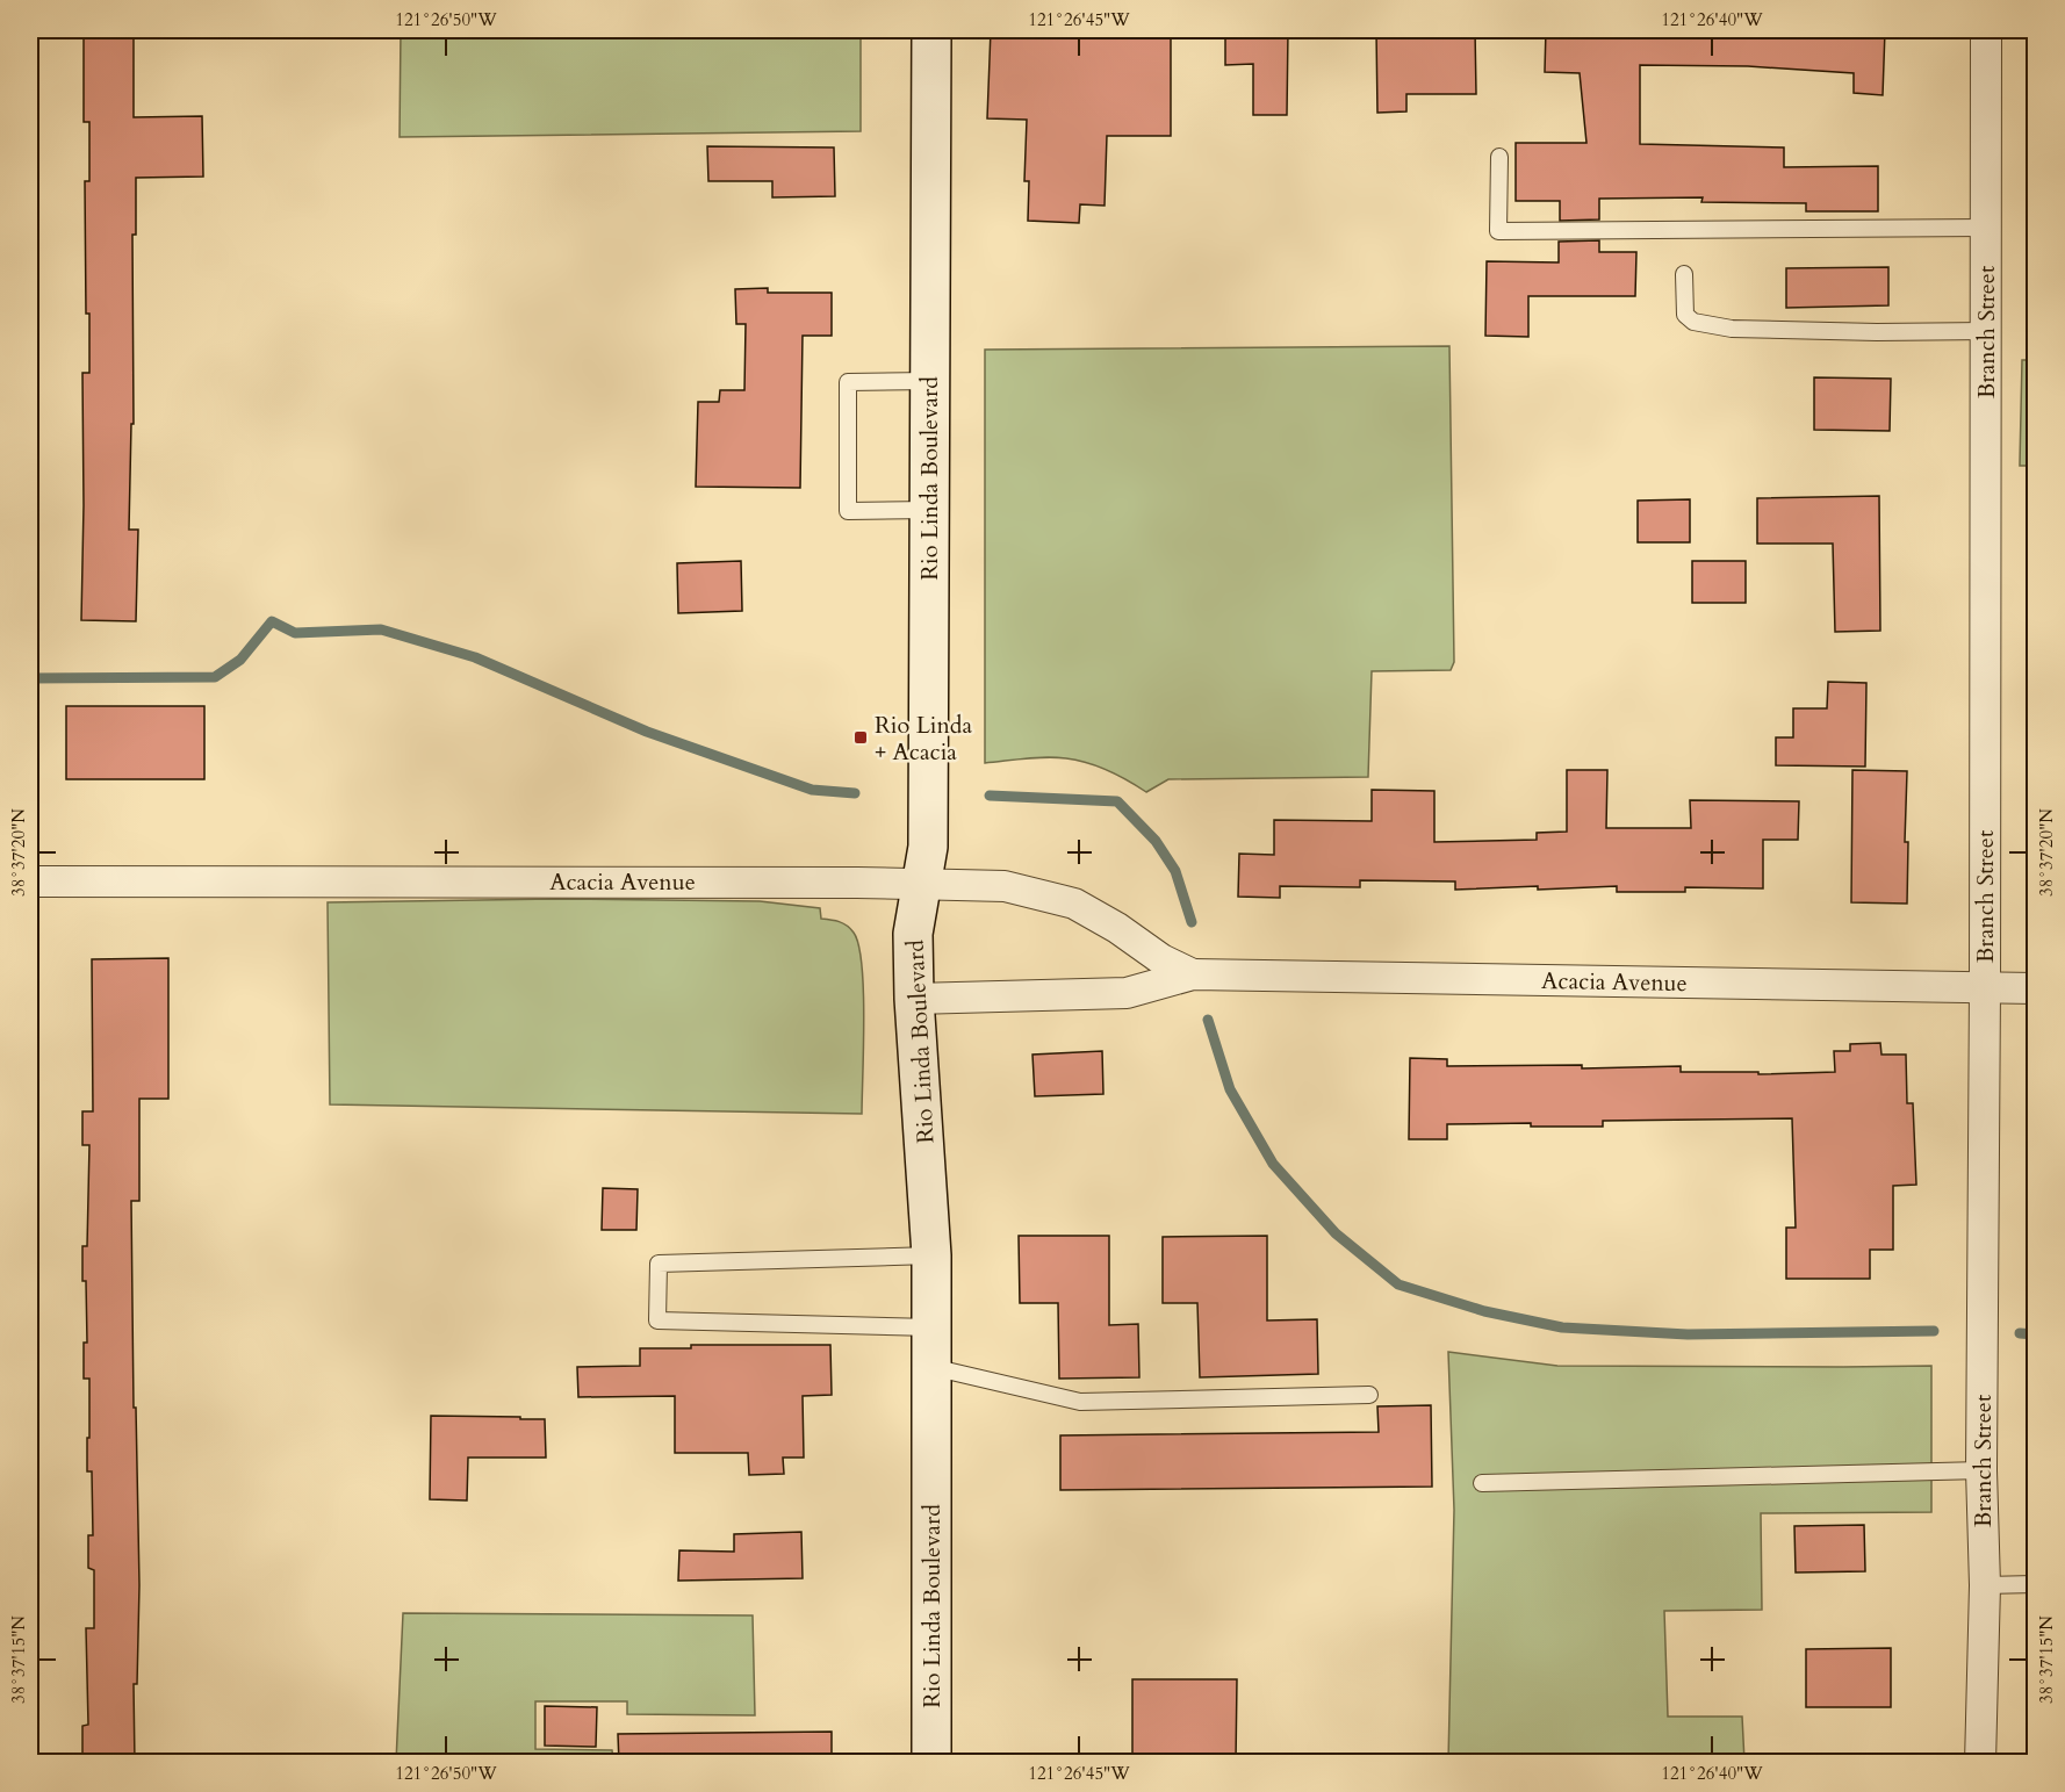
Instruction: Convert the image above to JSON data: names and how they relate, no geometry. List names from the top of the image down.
{
  "streets": {
    "main road": ["Rio Linda Boulevard"],
    "street": ["Branch Street", "Acacia Avenue"]
  },
  "crossings": [
    ["Branch Street", "Acacia Avenue"],
    ["Rio Linda Boulevard", "Acacia Avenue"]
  ],
  "places": {
    "transit": ["Rio Linda + Acacia"]
  },
  "coordinates": [
    "121°26'50\"W",
    "121°26'45\"W",
    "121°26'40\"W",
    "38°37'20\"N",
    "38°37'15\"N"
  ]
}
